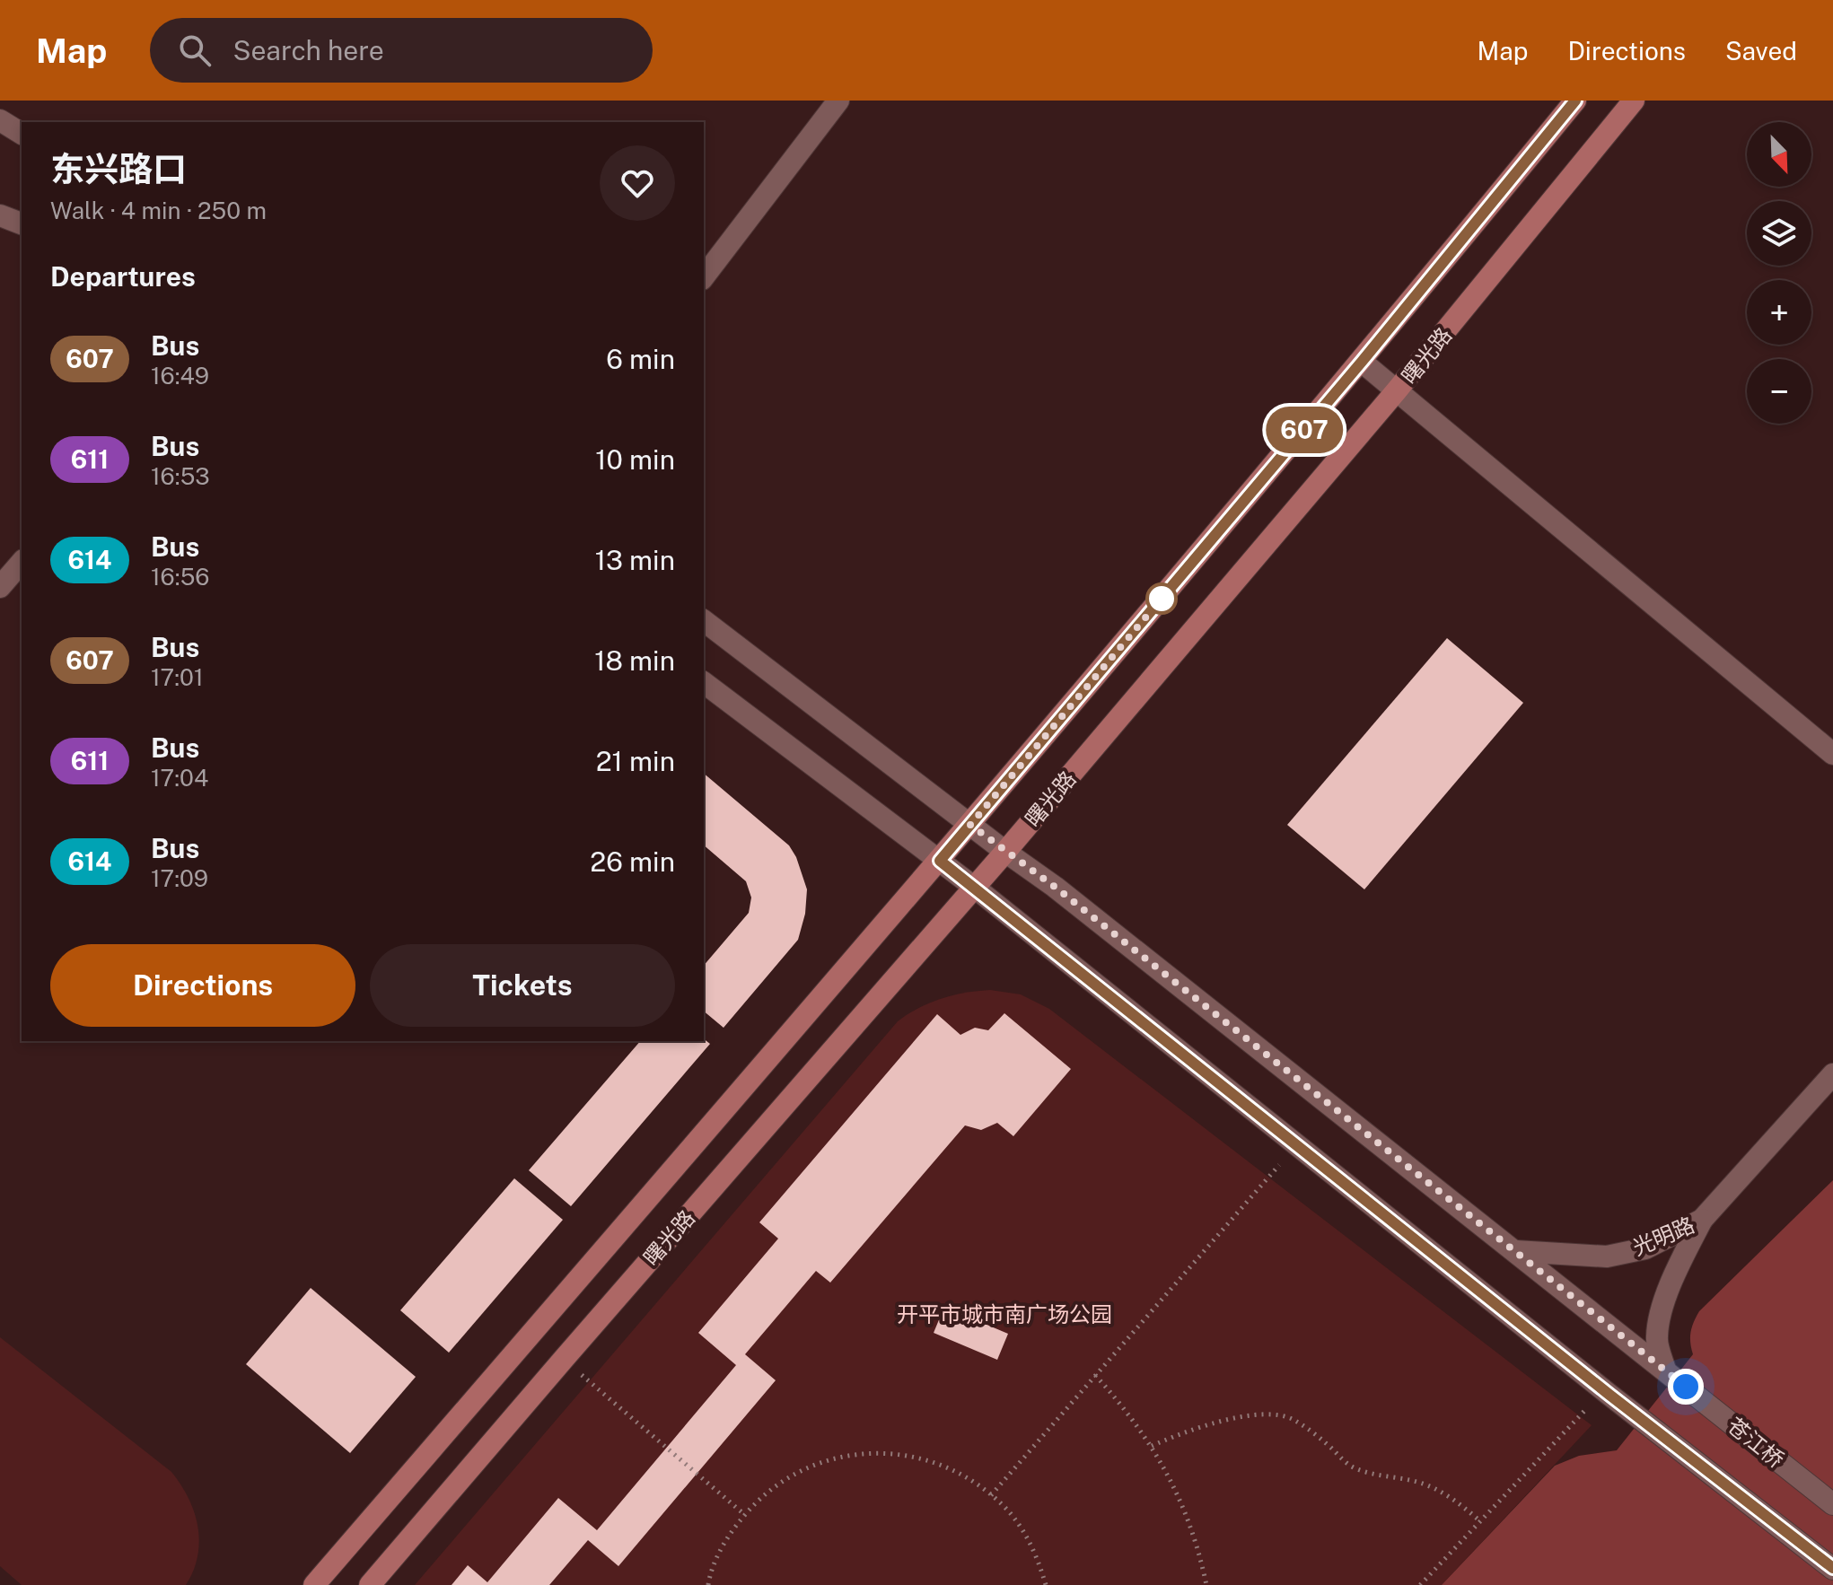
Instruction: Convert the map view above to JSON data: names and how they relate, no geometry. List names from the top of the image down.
{
  "streets": {
    "main road": ["曙光路"],
    "street": ["光明路", "苍江桥"]
  },
  "crossings": [
    ["曙光路", "苍江桥"],
    ["光明路", "苍江桥"]
  ],
  "parks": ["开平市城市南广场公园"],
  "lines": ["bus line 607"],
  "north": "bottom right",
  "page": {
    "header": "Map",
    "search": "Search here",
    "nav": ["Map", "Directions", "Saved"],
    "on_map": "607",
    "map_buttons": ["+", "−"],
    "heading": [
      ["东兴路口", "Walk · 4 min · 250 m"],
      "Departures"
    ],
    "list": [
      {
        "mark": "607",
        "name": "Bus",
        "note": "16:49",
        "value": "6 min"
      },
      {
        "mark": "611",
        "name": "Bus",
        "note": "16:53",
        "value": "10 min"
      },
      {
        "mark": "614",
        "name": "Bus",
        "note": "16:56",
        "value": "13 min"
      },
      {
        "mark": "607",
        "name": "Bus",
        "note": "17:01",
        "value": "18 min"
      },
      {
        "mark": "611",
        "name": "Bus",
        "note": "17:04",
        "value": "21 min"
      },
      {
        "mark": "614",
        "name": "Bus",
        "note": "17:09",
        "value": "26 min"
      }
    ],
    "buttons": ["Directions", "Tickets"]
  }
}
